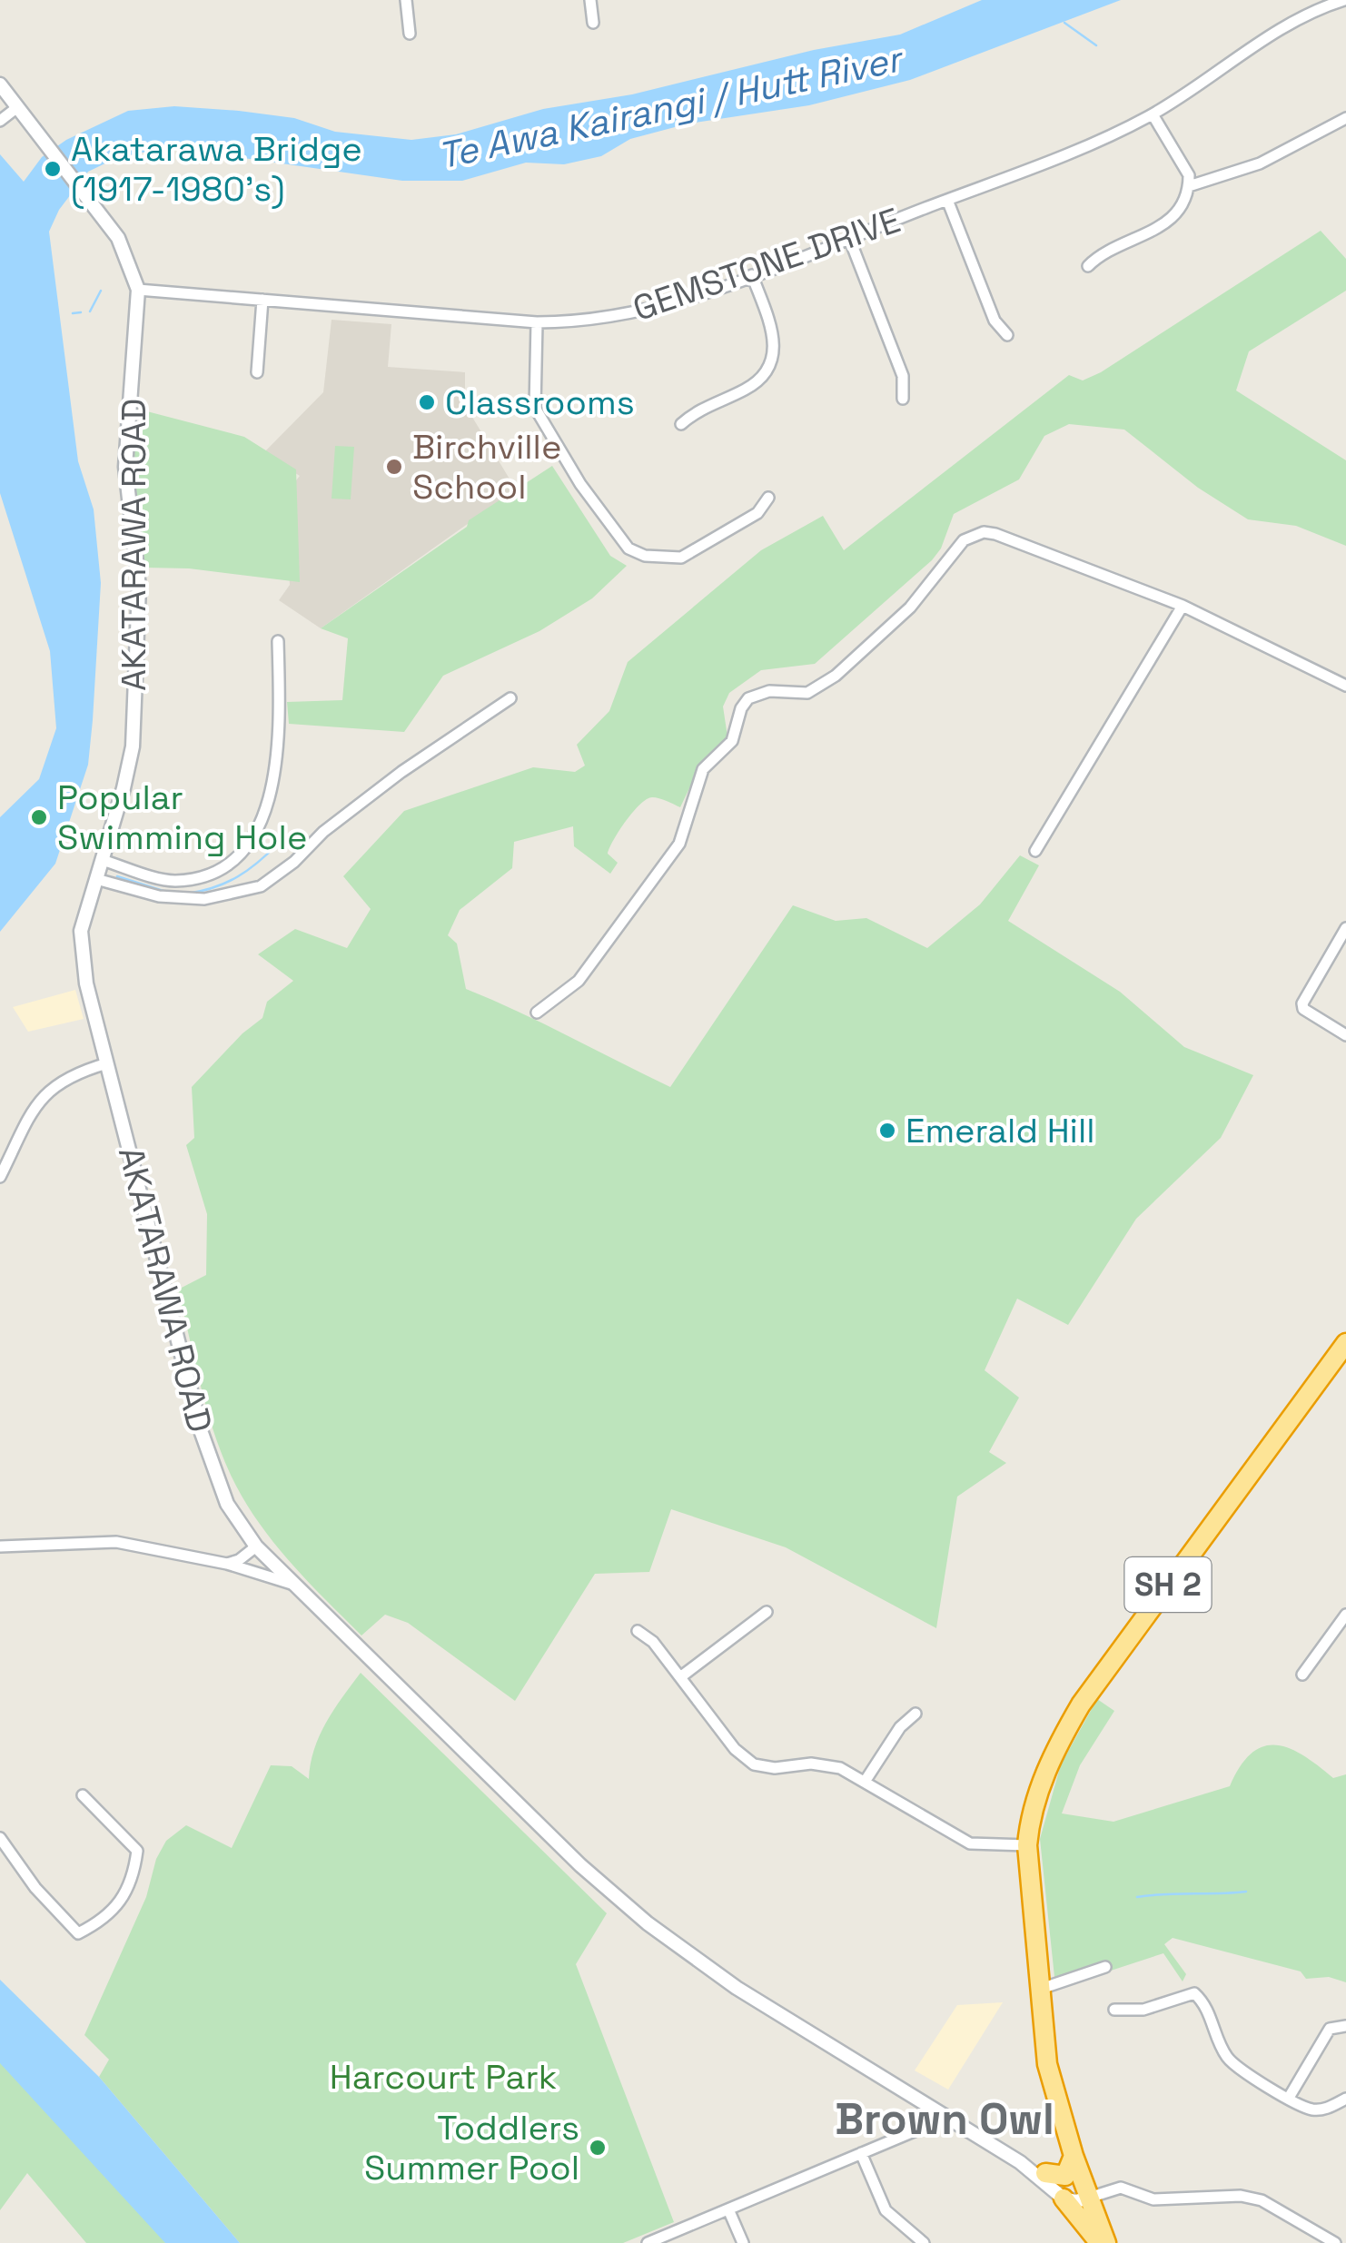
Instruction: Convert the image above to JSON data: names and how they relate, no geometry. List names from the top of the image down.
{
  "streets": {
    "highway": ["SH 2"],
    "street": ["GEMSTONE DRIVE", "AKATARAWA ROAD"]
  },
  "crossings": [
    ["GEMSTONE DRIVE", "AKATARAWA ROAD"],
    ["AKATARAWA ROAD", "SH 2"]
  ],
  "districts": ["Brown Owl"],
  "water": ["Te Awa Kairangi / Hutt River"],
  "parks": ["Harcourt Park"],
  "places": [
    "Akatarawa Bridge (1917-1980's)",
    "Classrooms",
    "Birchville School",
    "Popular Swimming Hole",
    "Emerald Hill",
    "Toddlers Summer Pool"
  ]
}
